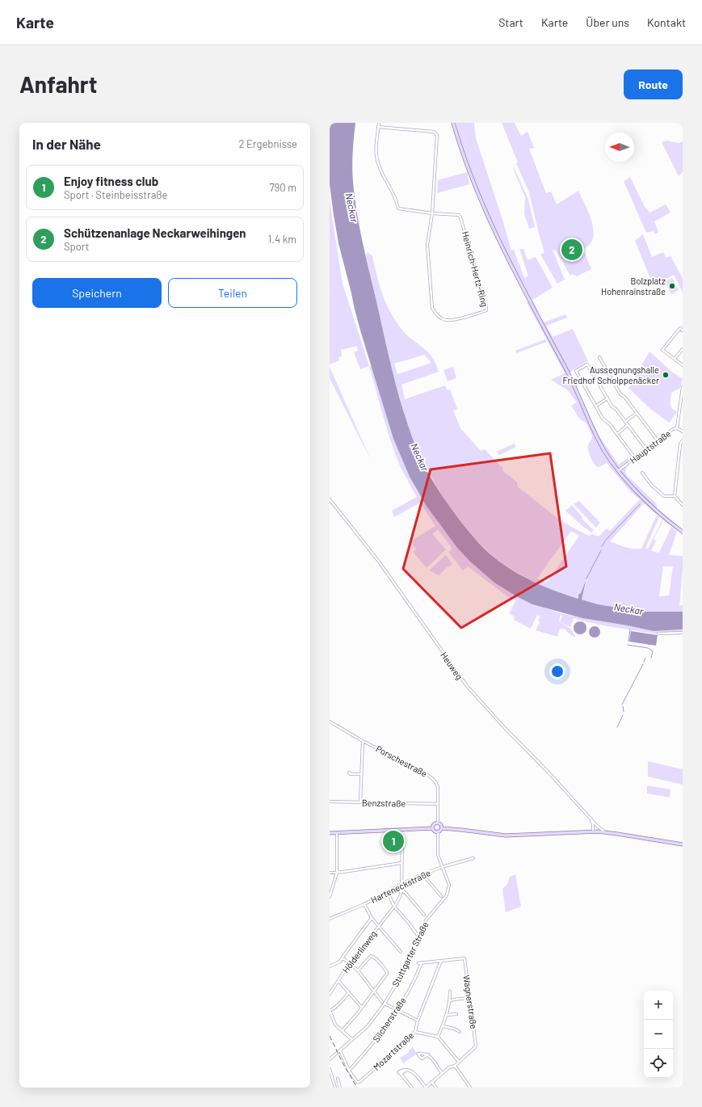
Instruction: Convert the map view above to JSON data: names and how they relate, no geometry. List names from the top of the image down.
{
  "streets": {
    "street": [
      "Heinrich-Hertz-Ring",
      "Hauptstraße",
      "Heuweg",
      "Porschestraße",
      "Benzstraße",
      "Harteneckstraße",
      "Hölderlinweg",
      "Stuttgarter Straße",
      "Wagnerstraße",
      "Silcherstraße",
      "Mozartstraße"
    ]
  },
  "crossings": [
    ["Porschestraße", "Benzstraße"],
    ["Porschestraße", "Stuttgarter Straße"],
    ["Harteneckstraße", "Stuttgarter Straße"],
    ["Wagnerstraße", "Silcherstraße"],
    ["Wagnerstraße", "Mozartstraße"],
    ["Silcherstraße", "Mozartstraße"]
  ],
  "water": ["Neckar"],
  "places": ["Bolzplatz Hohenrainstraße", "Aussegnungshalle Friedhof Scholppenäcker"],
  "north": "left",
  "page": {
    "header": "Karte",
    "nav": [
      "Start",
      "Karte",
      "Über uns",
      "Kontakt"
    ],
    "buttons": [
      "Route",
      ["Speichern", "Teilen"]
    ],
    "title": "Anfahrt",
    "heading": ["In der Nähe", "2 Ergebnisse"],
    "list": [
      {
        "mark": "1",
        "name": "Enjoy fitness club",
        "note": "Sport · Steinbeisstraße",
        "value": "790 m"
      },
      {
        "mark": "2",
        "name": "Schützenanlage Neckarweihingen",
        "note": "Sport",
        "value": "1.4 km"
      }
    ],
    "pins": ["2", "1"],
    "map_buttons": ["+", "−"]
  }
}
